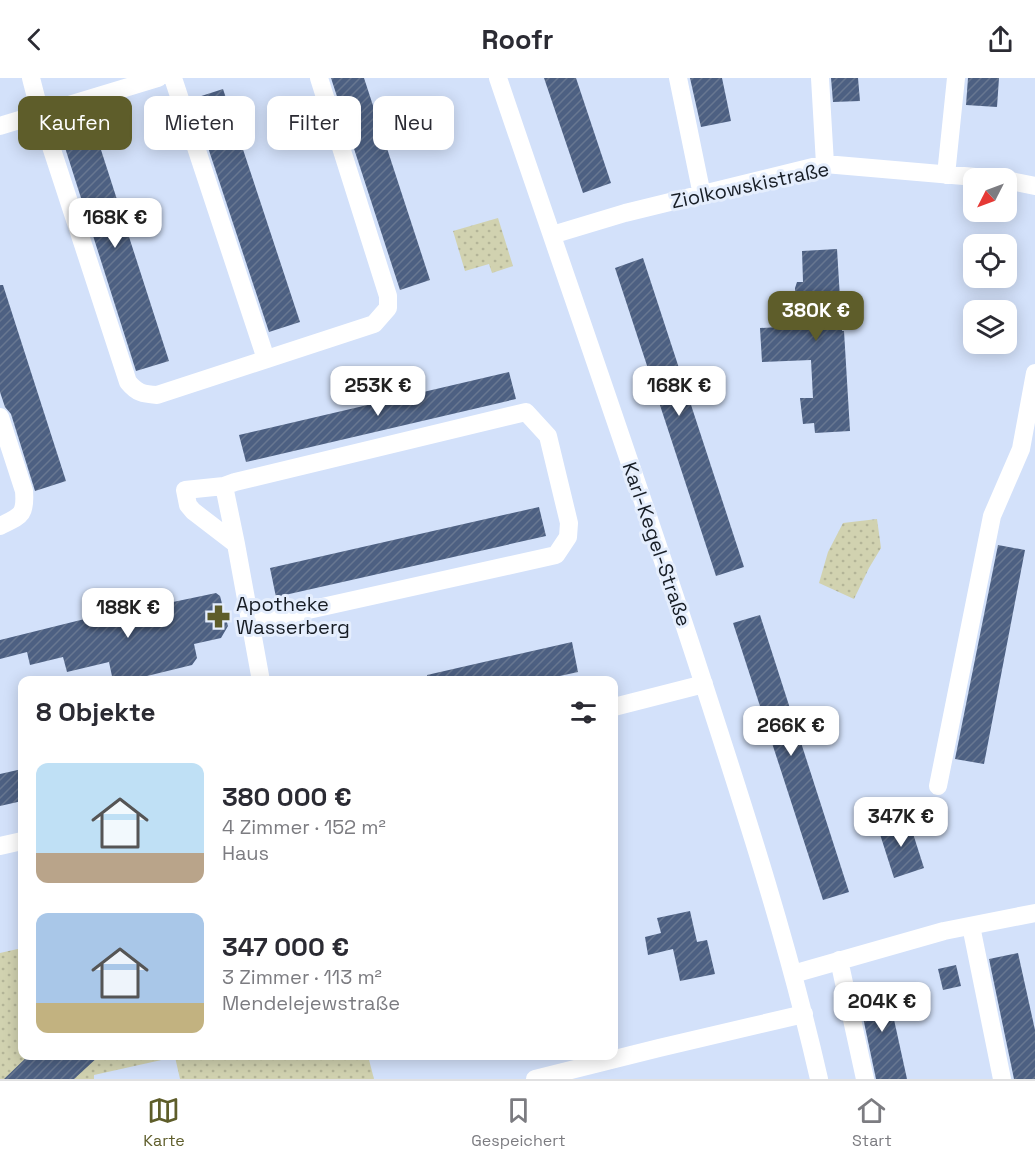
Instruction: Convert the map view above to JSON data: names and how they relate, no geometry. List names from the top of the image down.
{
  "streets": {
    "street": ["Ziolkowskistraße", "Karl-Kegel-Straße"]
  },
  "crossings": [
    ["Ziolkowskistraße", "Karl-Kegel-Straße"]
  ],
  "places": {
    "pharmacy": ["Apotheke Wasserberg"]
  },
  "north": "bottom left",
  "page": {
    "header": "Roofr",
    "chip": [
      "Kaufen",
      "Mieten",
      "Filter",
      "Neu"
    ],
    "price": [
      "168K €",
      "380K €",
      "253K €",
      "168K €",
      "188K €",
      "266K €",
      "347K €",
      "204K €"
    ],
    "heading": "8 Objekte",
    "list": [
      {
        "name": "380 000 €",
        "note": "4 Zimmer · 152 m² · Haus"
      },
      {
        "name": "347 000 €",
        "note": "3 Zimmer · 113 m² · Mendelejewstraße"
      }
    ],
    "tabs": ["Karte", "Gespeichert", "Start"]
  }
}
